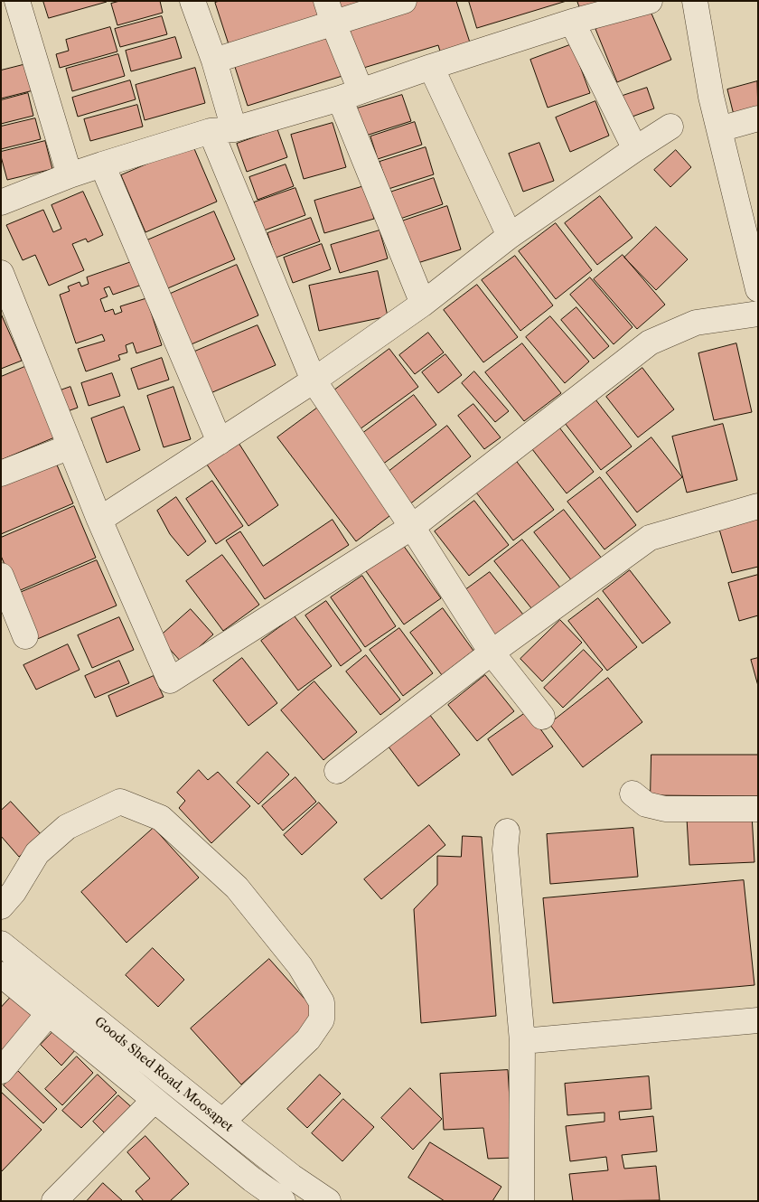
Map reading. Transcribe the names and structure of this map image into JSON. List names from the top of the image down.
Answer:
{
  "streets": {
    "street": ["Goods Shed Road, Moosapet"]
  }
}
